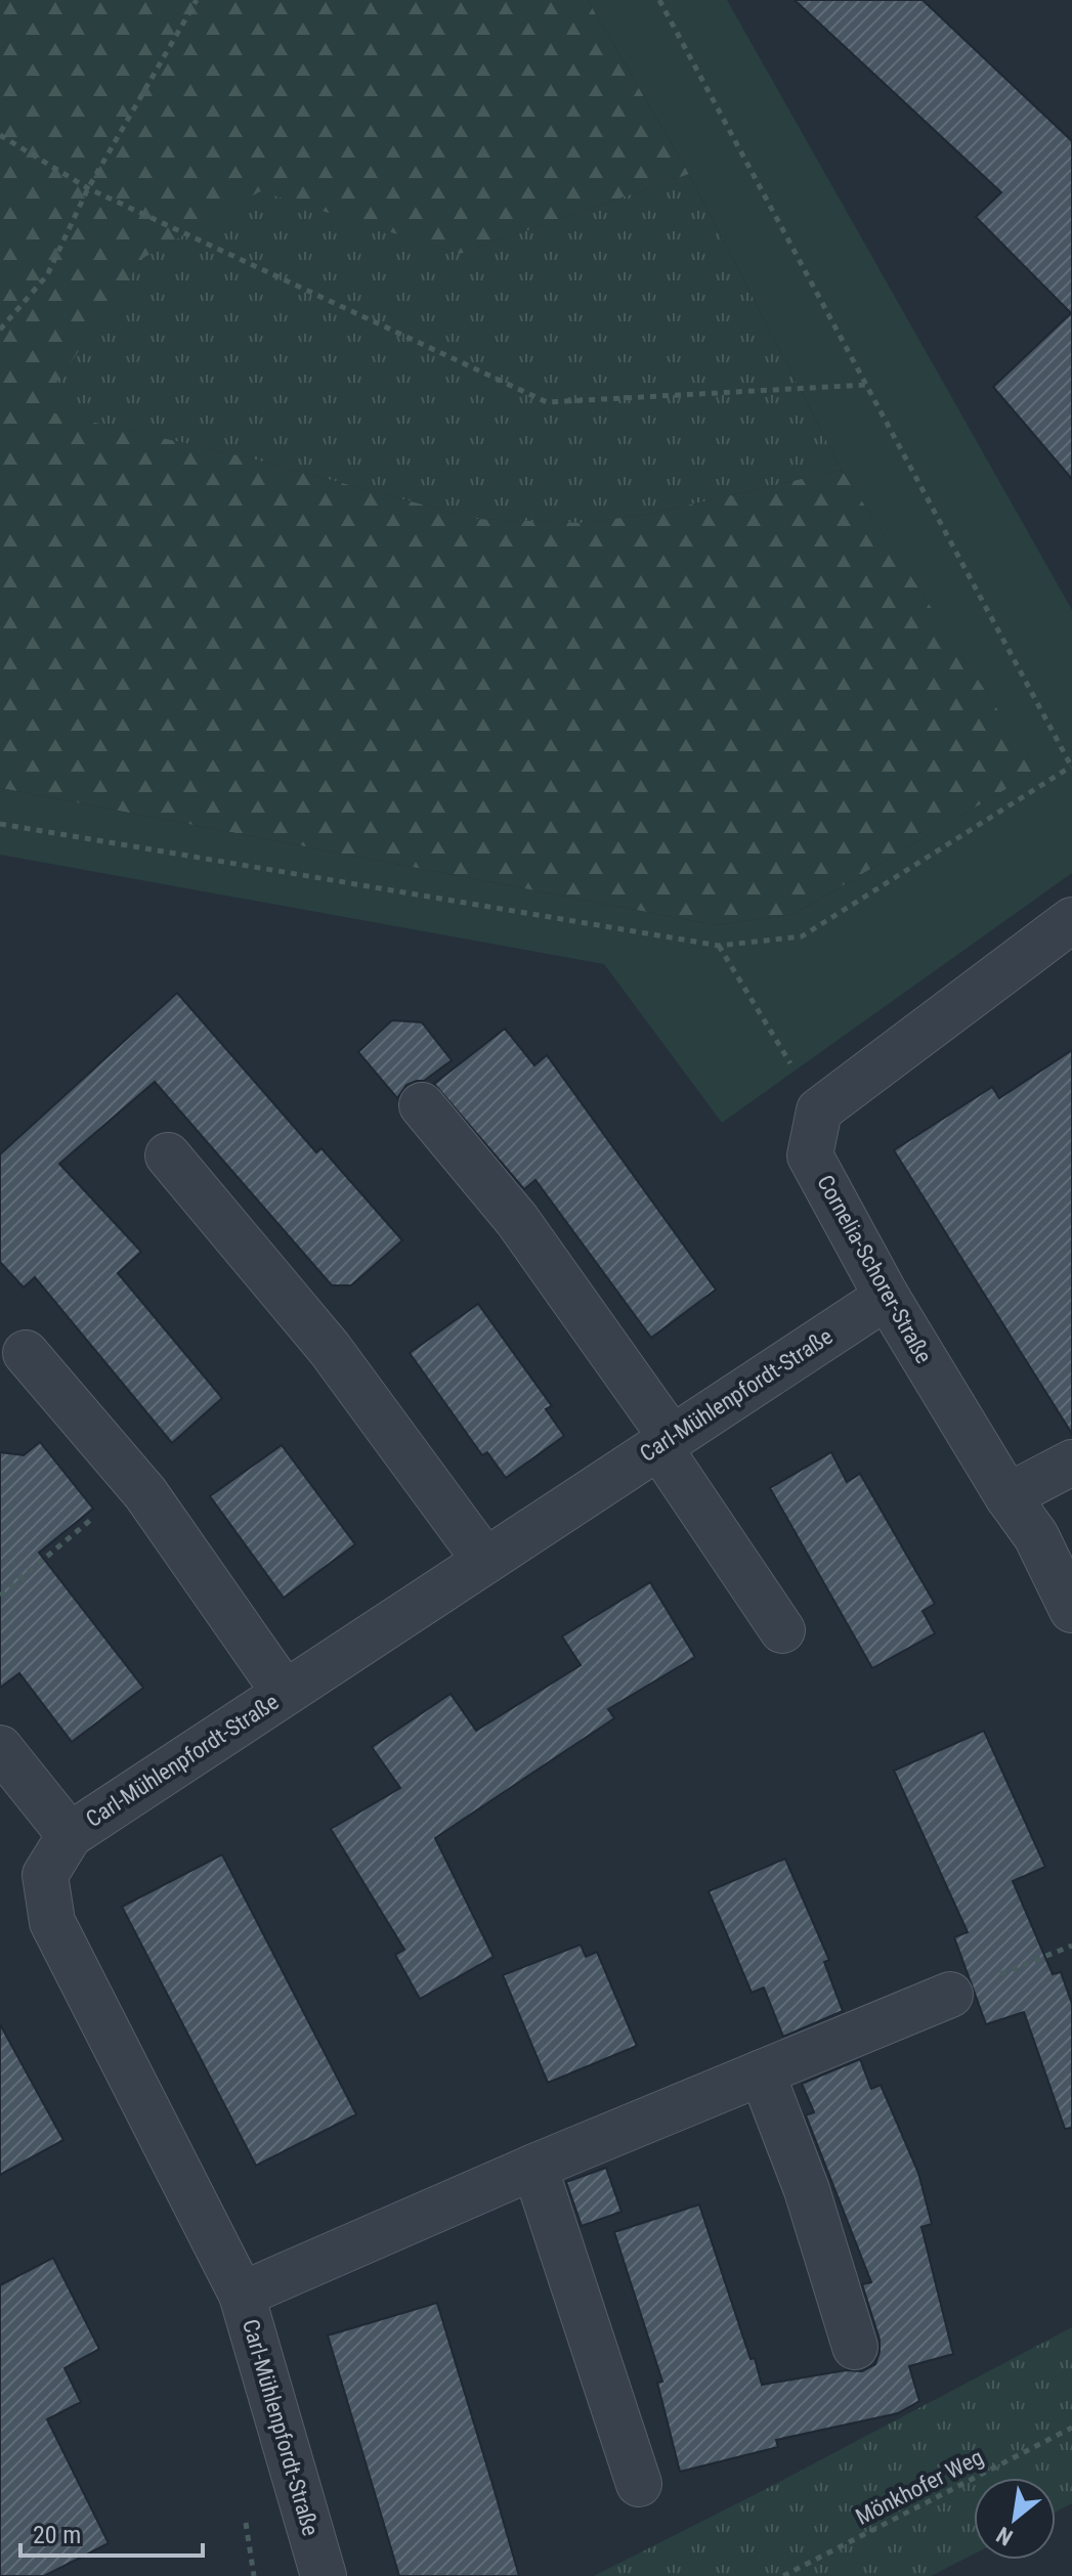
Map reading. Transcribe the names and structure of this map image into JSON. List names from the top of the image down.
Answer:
{
  "streets": {
    "street": ["Cornelia-Schorer-Straße", "Carl-Mühlenpfordt-Straße"],
    "path": ["Mönkhofer Weg"]
  },
  "crossings": [
    ["Cornelia-Schorer-Straße", "Carl-Mühlenpfordt-Straße"]
  ],
  "scale_bar": "20 m",
  "north": "bottom left"
}
